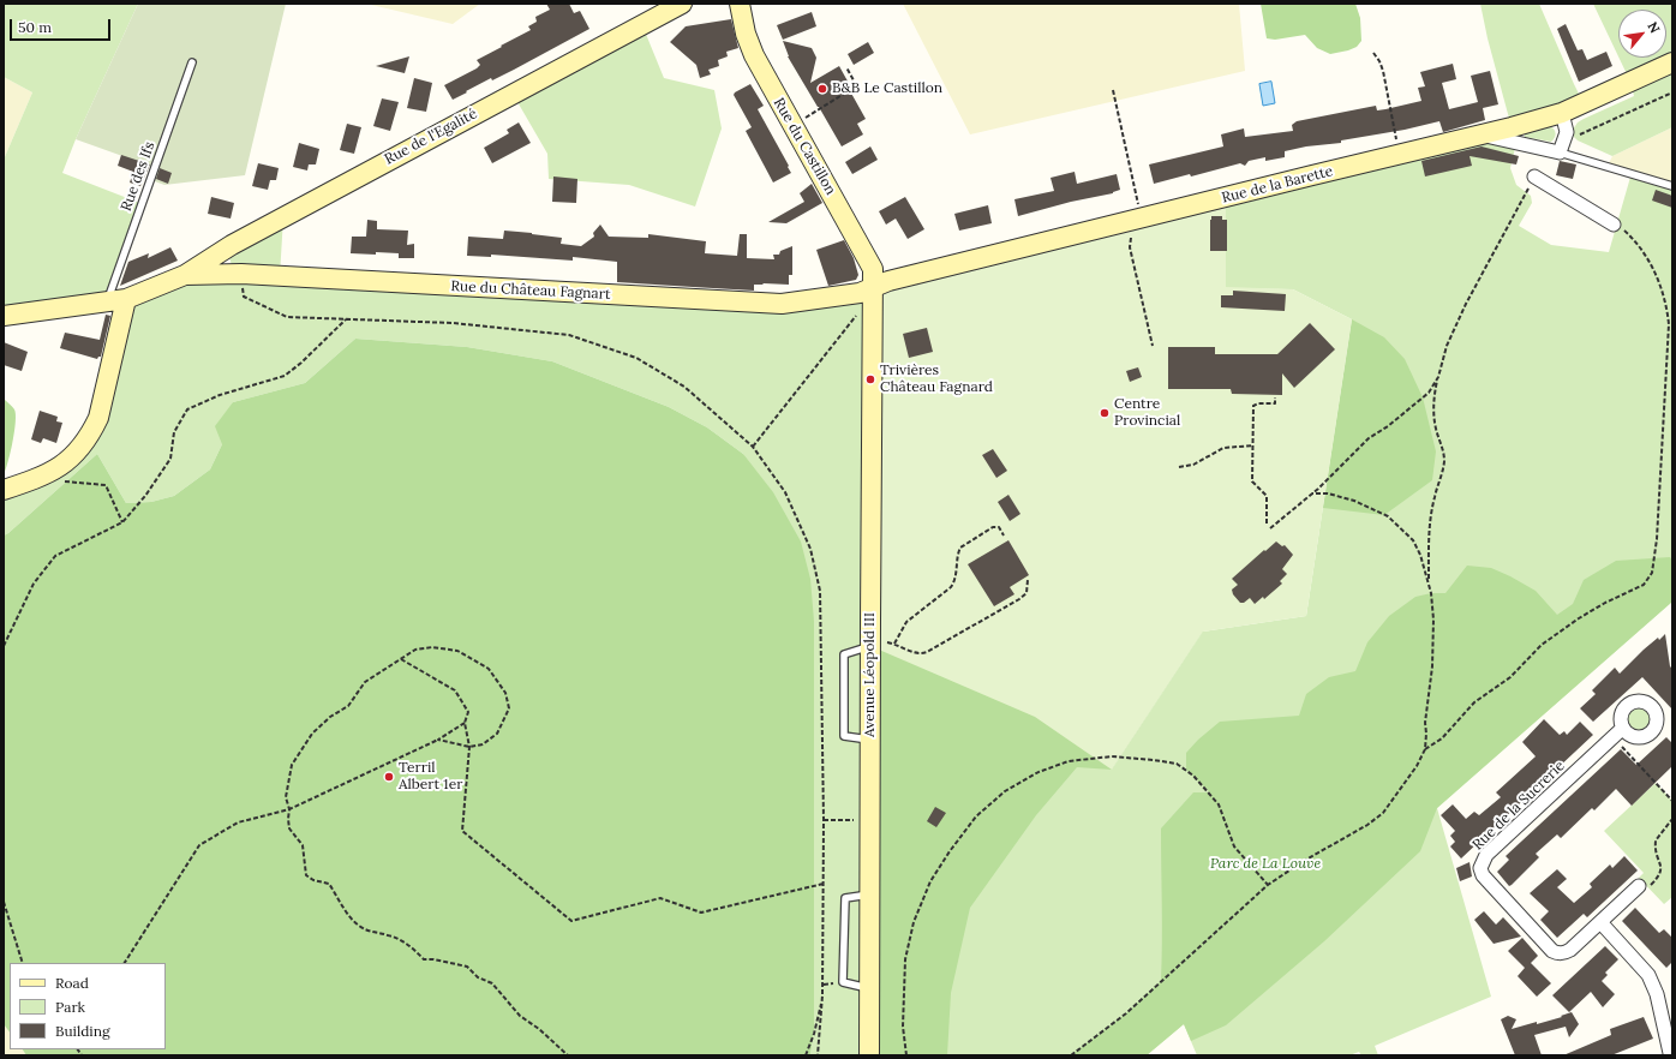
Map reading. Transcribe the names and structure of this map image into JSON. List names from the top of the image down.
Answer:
{
  "streets": {
    "street": [
      "Rue de l'Egalité",
      "Rue du Castillon",
      "Rue de la Barette",
      "Rue du Château Fagnart",
      "Avenue Léopold III",
      "Rue de la Sucrerie"
    ],
    "lane": ["Rue des Ifs"]
  },
  "crossings": [
    ["Rue de l'Egalité", "Rue du Château Fagnart"],
    ["Rue du Castillon", "Rue de la Barette"],
    ["Rue du Castillon", "Rue du Château Fagnart"],
    ["Rue du Castillon", "Avenue Léopold III"],
    ["Rue de la Barette", "Rue du Château Fagnart"],
    ["Rue de la Barette", "Avenue Léopold III"],
    ["Rue du Château Fagnart", "Avenue Léopold III"]
  ],
  "parks": ["Parc de La Louve"],
  "places": [
    "B&B Le Castillon",
    "Trivières Château Fagnard",
    "Centre Provincial",
    "Terril Albert 1er"
  ],
  "legend": ["Road", "Park", "Building"],
  "scale_bar": "50 m",
  "north": "top right"
}
